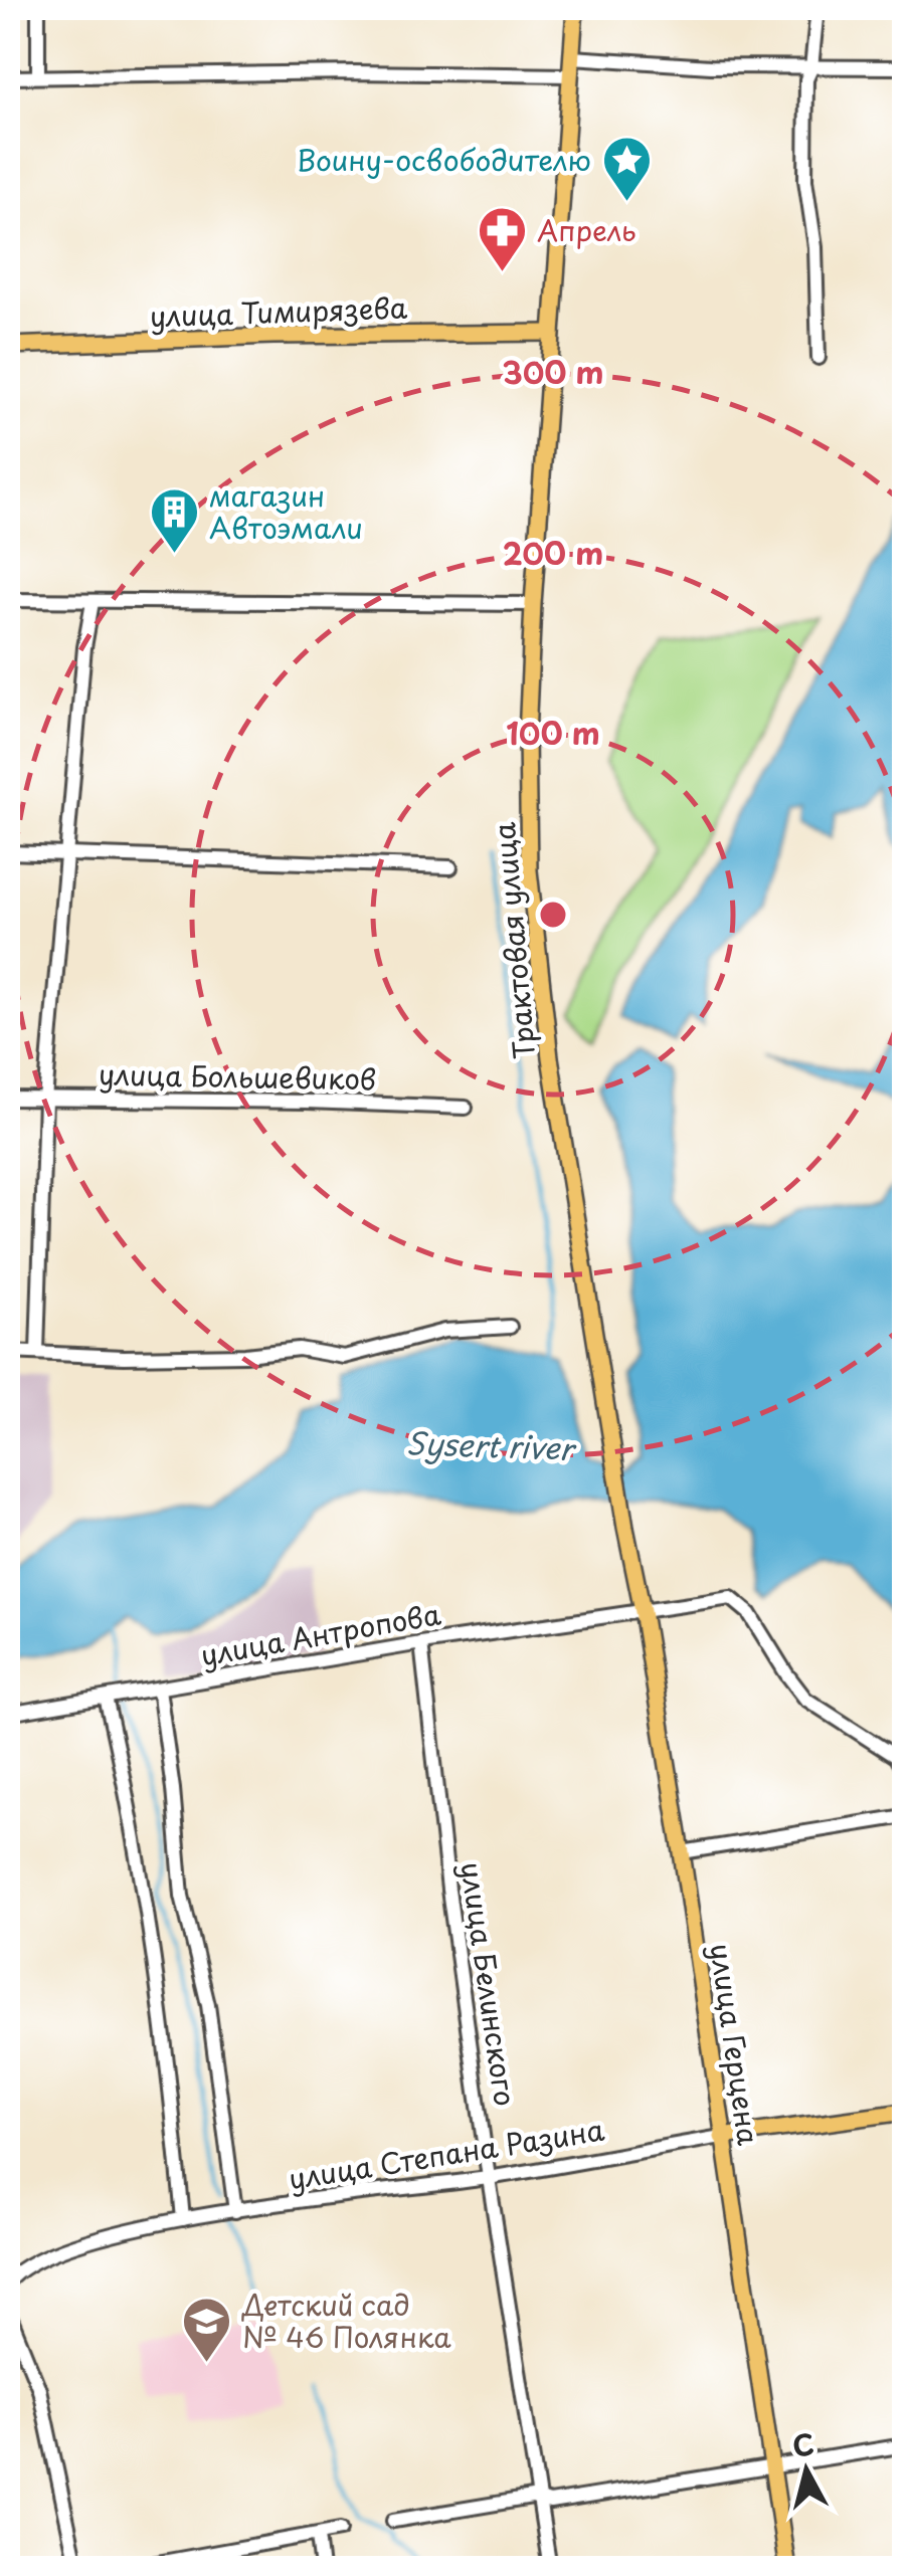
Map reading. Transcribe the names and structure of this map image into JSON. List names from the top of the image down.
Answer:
{
  "streets": {
    "main road": [
      "улица Тимирязева",
      "Трактовая улица",
      "улица Герцена",
      "улица Степана Разина"
    ],
    "street": ["улица Большевиков", "улица Антропова", "улица Белинского"]
  },
  "crossings": [
    ["улица Тимирязева", "Трактовая улица"],
    ["Трактовая улица", "улица Герцена"],
    ["улица Антропова", "улица Белинского"],
    ["улица Антропова", "улица Герцена"],
    ["улица Белинского", "улица Степана Разина"],
    ["улица Герцена", "улица Степана Разина"]
  ],
  "water": ["Sysert river"],
  "places": {
    "place": ["Воину-освободителю"],
    "pharmacy": ["Апрель"],
    "building": ["магазин Автоэмали"],
    "school or university": ["Детский сад № 46 Полянка"]
  },
  "north": "top",
  "rings": ["300 m", "200 m", "100 m"]
}
